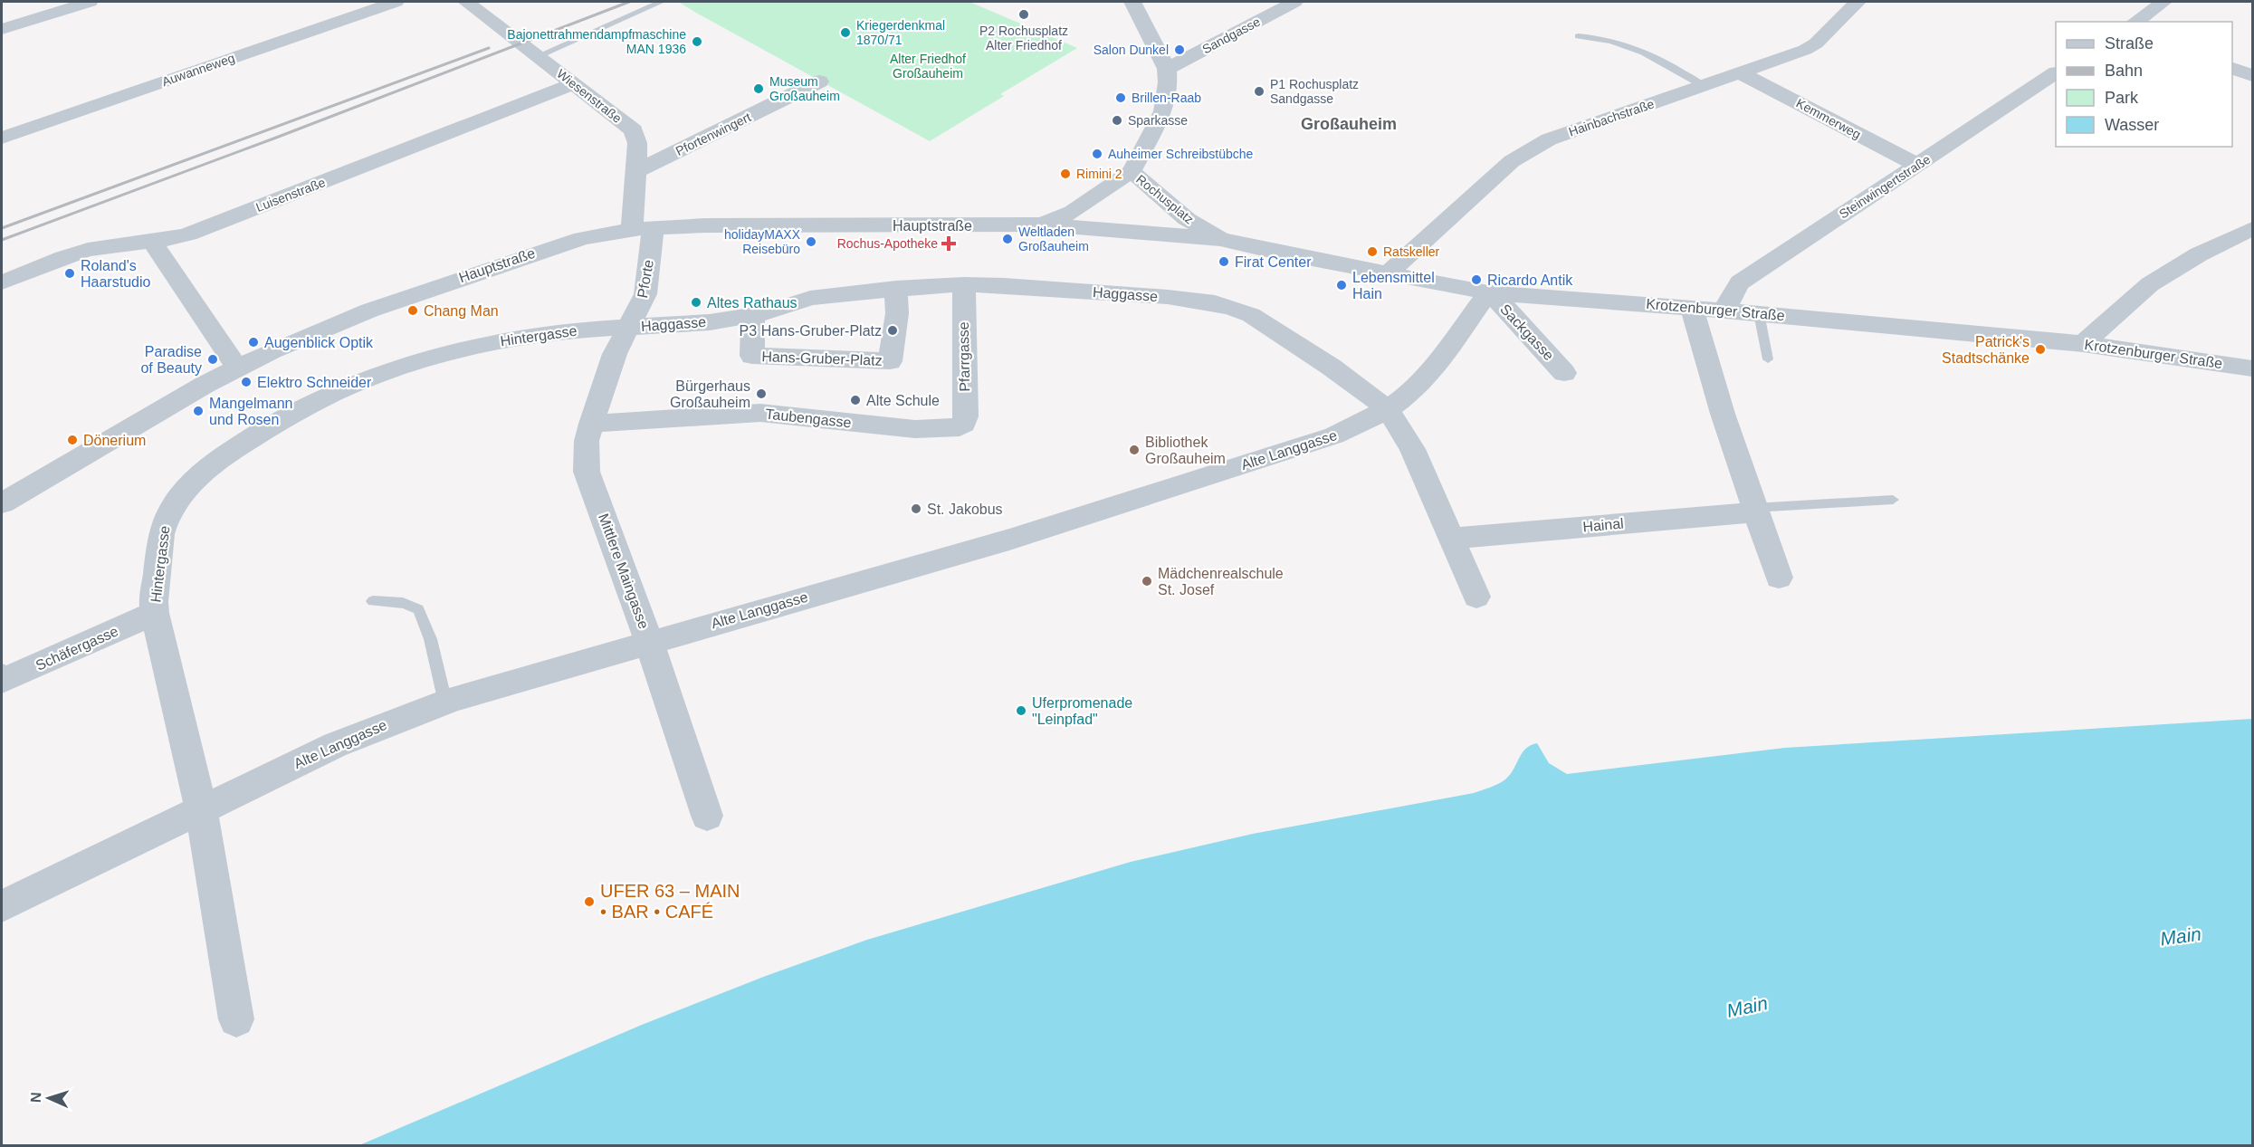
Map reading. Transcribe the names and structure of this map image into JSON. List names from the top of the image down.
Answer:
{
  "streets": {
    "street": [
      "Sandgasse",
      "Auwanneweg",
      "Wiesenstraße",
      "Hainbachstraße",
      "Kemmerweg",
      "Pfortenwingert",
      "Steinwingertstraße",
      "Luisenstraße",
      "Rochusplatz",
      "Hauptstraße",
      "Pforte",
      "Haggasse",
      "Krotzenburger Straße",
      "Sackgasse",
      "Hintergasse",
      "Pfarrgasse",
      "Hans-Gruber-Platz",
      "Taubengasse",
      "Alte Langgasse",
      "Hainal",
      "Mittlere Maingasse",
      "Schäfergasse"
    ]
  },
  "crossings": [
    ["Wiesenstraße", "Pfortenwingert"],
    ["Wiesenstraße", "Luisenstraße"],
    ["Wiesenstraße", "Hauptstraße"],
    ["Wiesenstraße", "Pforte"],
    ["Hainbachstraße", "Kemmerweg"],
    ["Hainbachstraße", "Krotzenburger Straße"],
    ["Kemmerweg", "Steinwingertstraße"],
    ["Steinwingertstraße", "Krotzenburger Straße"],
    ["Rochusplatz", "Hauptstraße"],
    ["Rochusplatz", "Krotzenburger Straße"],
    ["Hauptstraße", "Pforte"],
    ["Pforte", "Haggasse"],
    ["Pforte", "Hintergasse"],
    ["Pforte", "Mittlere Maingasse"],
    ["Haggasse", "Hintergasse"],
    ["Haggasse", "Pfarrgasse"],
    ["Haggasse", "Hans-Gruber-Platz"],
    ["Haggasse", "Alte Langgasse"],
    ["Haggasse", "Hainal"],
    ["Haggasse", "Mittlere Maingasse"],
    ["Krotzenburger Straße", "Sackgasse"],
    ["Krotzenburger Straße", "Alte Langgasse"],
    ["Sackgasse", "Alte Langgasse"],
    ["Hintergasse", "Alte Langgasse"],
    ["Hintergasse", "Mittlere Maingasse"],
    ["Hintergasse", "Schäfergasse"],
    ["Pfarrgasse", "Taubengasse"],
    ["Taubengasse", "Mittlere Maingasse"],
    ["Alte Langgasse", "Mittlere Maingasse"]
  ],
  "districts": ["Großauheim"],
  "water": ["Main"],
  "parks": ["Alter Friedhof Großauheim"],
  "places": {
    "other": [
      "P2 Rochusplatz Alter Friedhof",
      "Kriegerdenkmal 1870/71",
      "Bajonettrahmendampfmaschine MAN 1936",
      "Salon Dunkel",
      "Museum Großauheim",
      "P1 Rochusplatz Sandgasse",
      "Brillen-Raab",
      "Sparkasse",
      "Auheimer Schreibstübche",
      "Rimini 2",
      "Weltladen Großauheim",
      "holidayMAXX Reisebüro",
      "Ratskeller",
      "Firat Center",
      "Roland's Haarstudio",
      "Ricardo Antik",
      "Lebensmittel Hain",
      "Altes Rathaus",
      "Chang Man",
      "P3 Hans-Gruber-Platz",
      "Augenblick Optik",
      "Patrick's Stadtschänke",
      "Paradise of Beauty",
      "Elektro Schneider",
      "Bürgerhaus Großauheim",
      "Alte Schule",
      "Mangelmann und Rosen",
      "Dönerium",
      "Bibliothek Großauheim",
      "St. Jakobus",
      "Mädchenrealschule St. Josef",
      "Uferpromenade \"Leinpfad\"",
      "UFER 63 – MAIN • BAR • CAFÉ"
    ],
    "health": ["Rochus-Apotheke"]
  },
  "legend": [
    "Straße",
    "Bahn",
    "Park",
    "Wasser"
  ],
  "north": "left"
}
